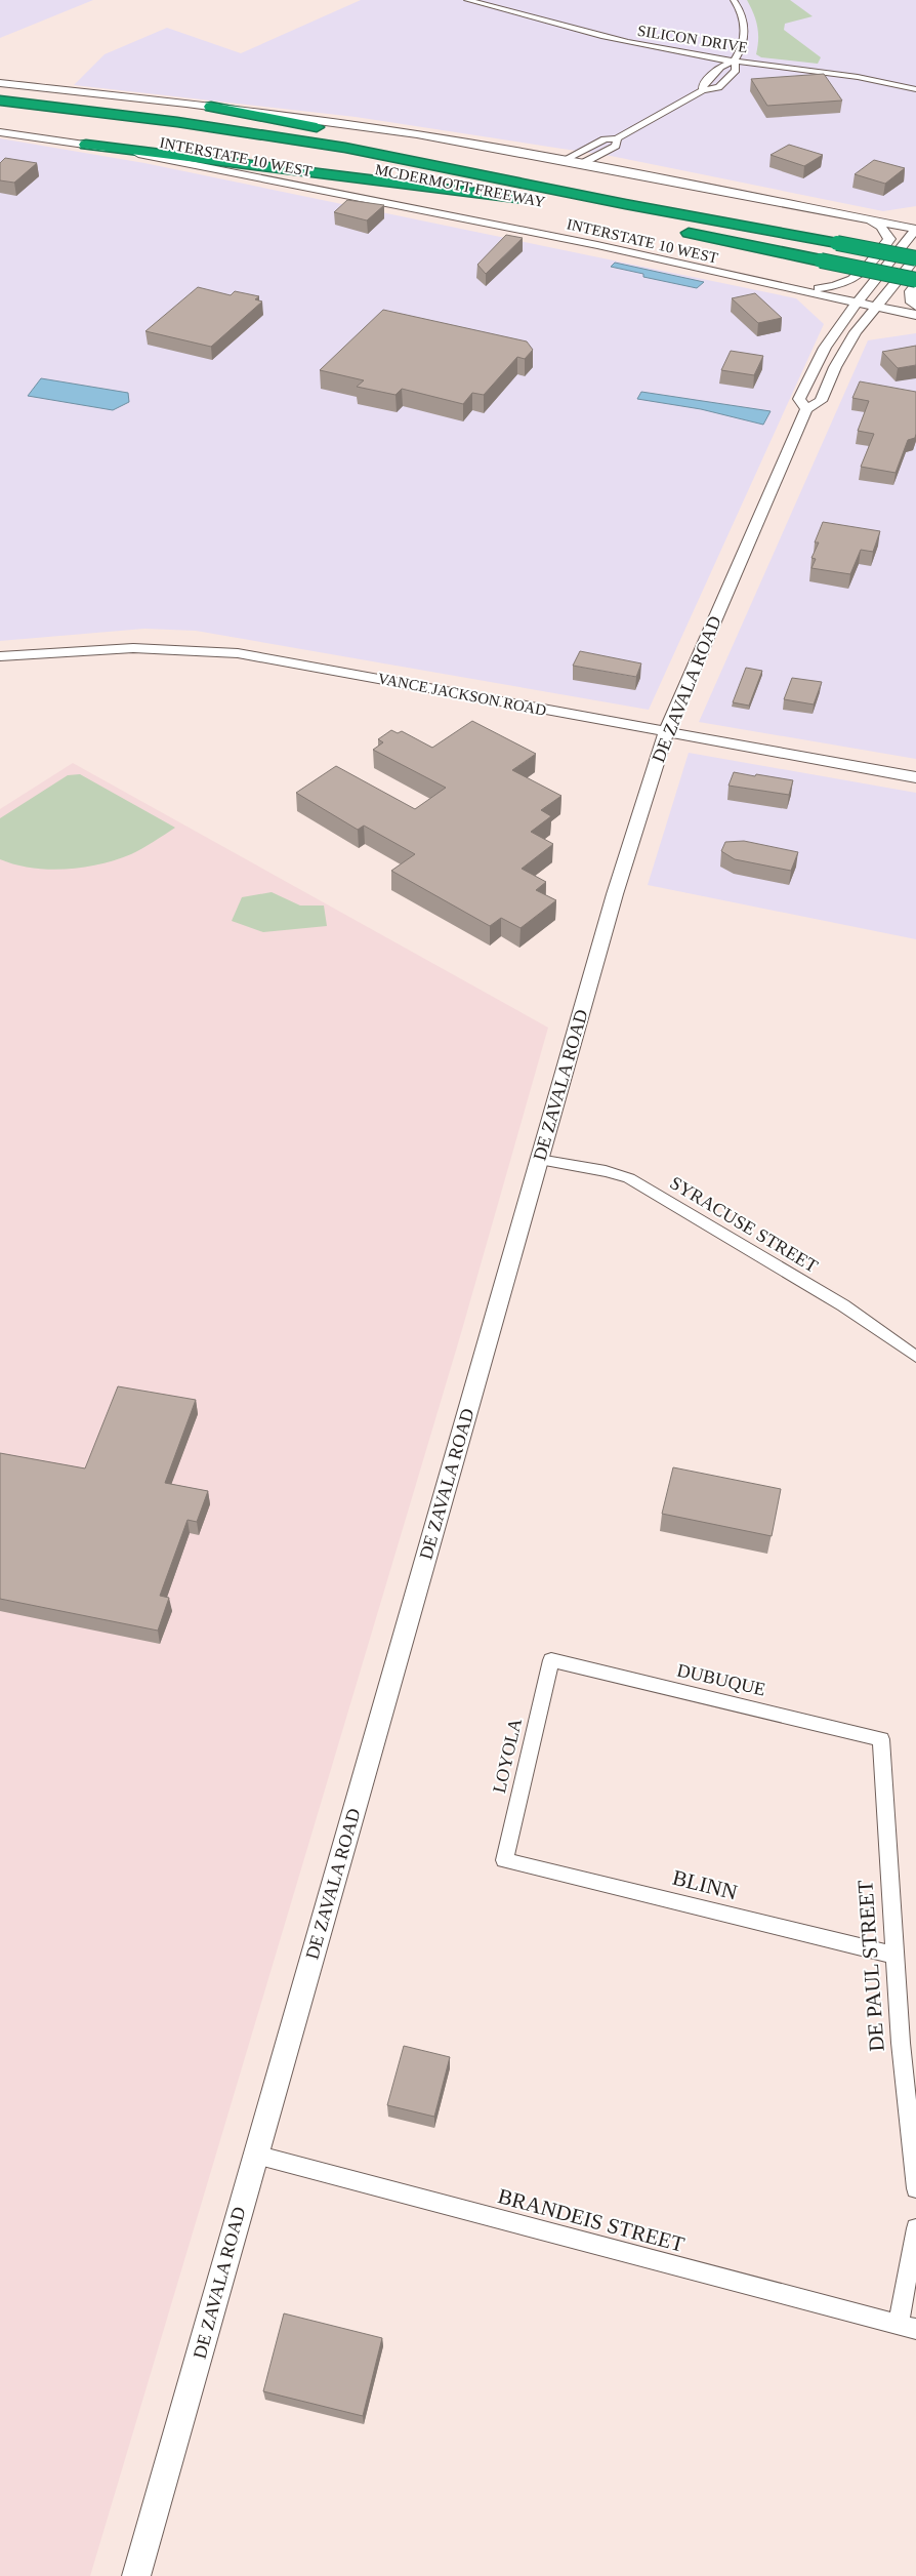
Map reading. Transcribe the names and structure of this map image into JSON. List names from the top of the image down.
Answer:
{
  "streets": {
    "highway": ["MCDERMOTT FREEWAY"],
    "main road": ["INTERSTATE 10 WEST", "DE ZAVALA ROAD", "VANCE JACKSON ROAD"],
    "street": [
      "SILICON DRIVE",
      "SYRACUSE STREET",
      "DUBUQUE",
      "LOYOLA",
      "BLINN",
      "DE PAUL STREET",
      "BRANDEIS STREET"
    ]
  },
  "crossings": [
    ["INTERSTATE 10 WEST", "DE ZAVALA ROAD"],
    ["MCDERMOTT FREEWAY", "DE ZAVALA ROAD"],
    ["DE ZAVALA ROAD", "VANCE JACKSON ROAD"],
    ["DE ZAVALA ROAD", "SYRACUSE STREET"],
    ["DE ZAVALA ROAD", "BRANDEIS STREET"],
    ["DUBUQUE", "LOYOLA"],
    ["DUBUQUE", "DE PAUL STREET"],
    ["LOYOLA", "BLINN"],
    ["BLINN", "DE PAUL STREET"]
  ]
}
